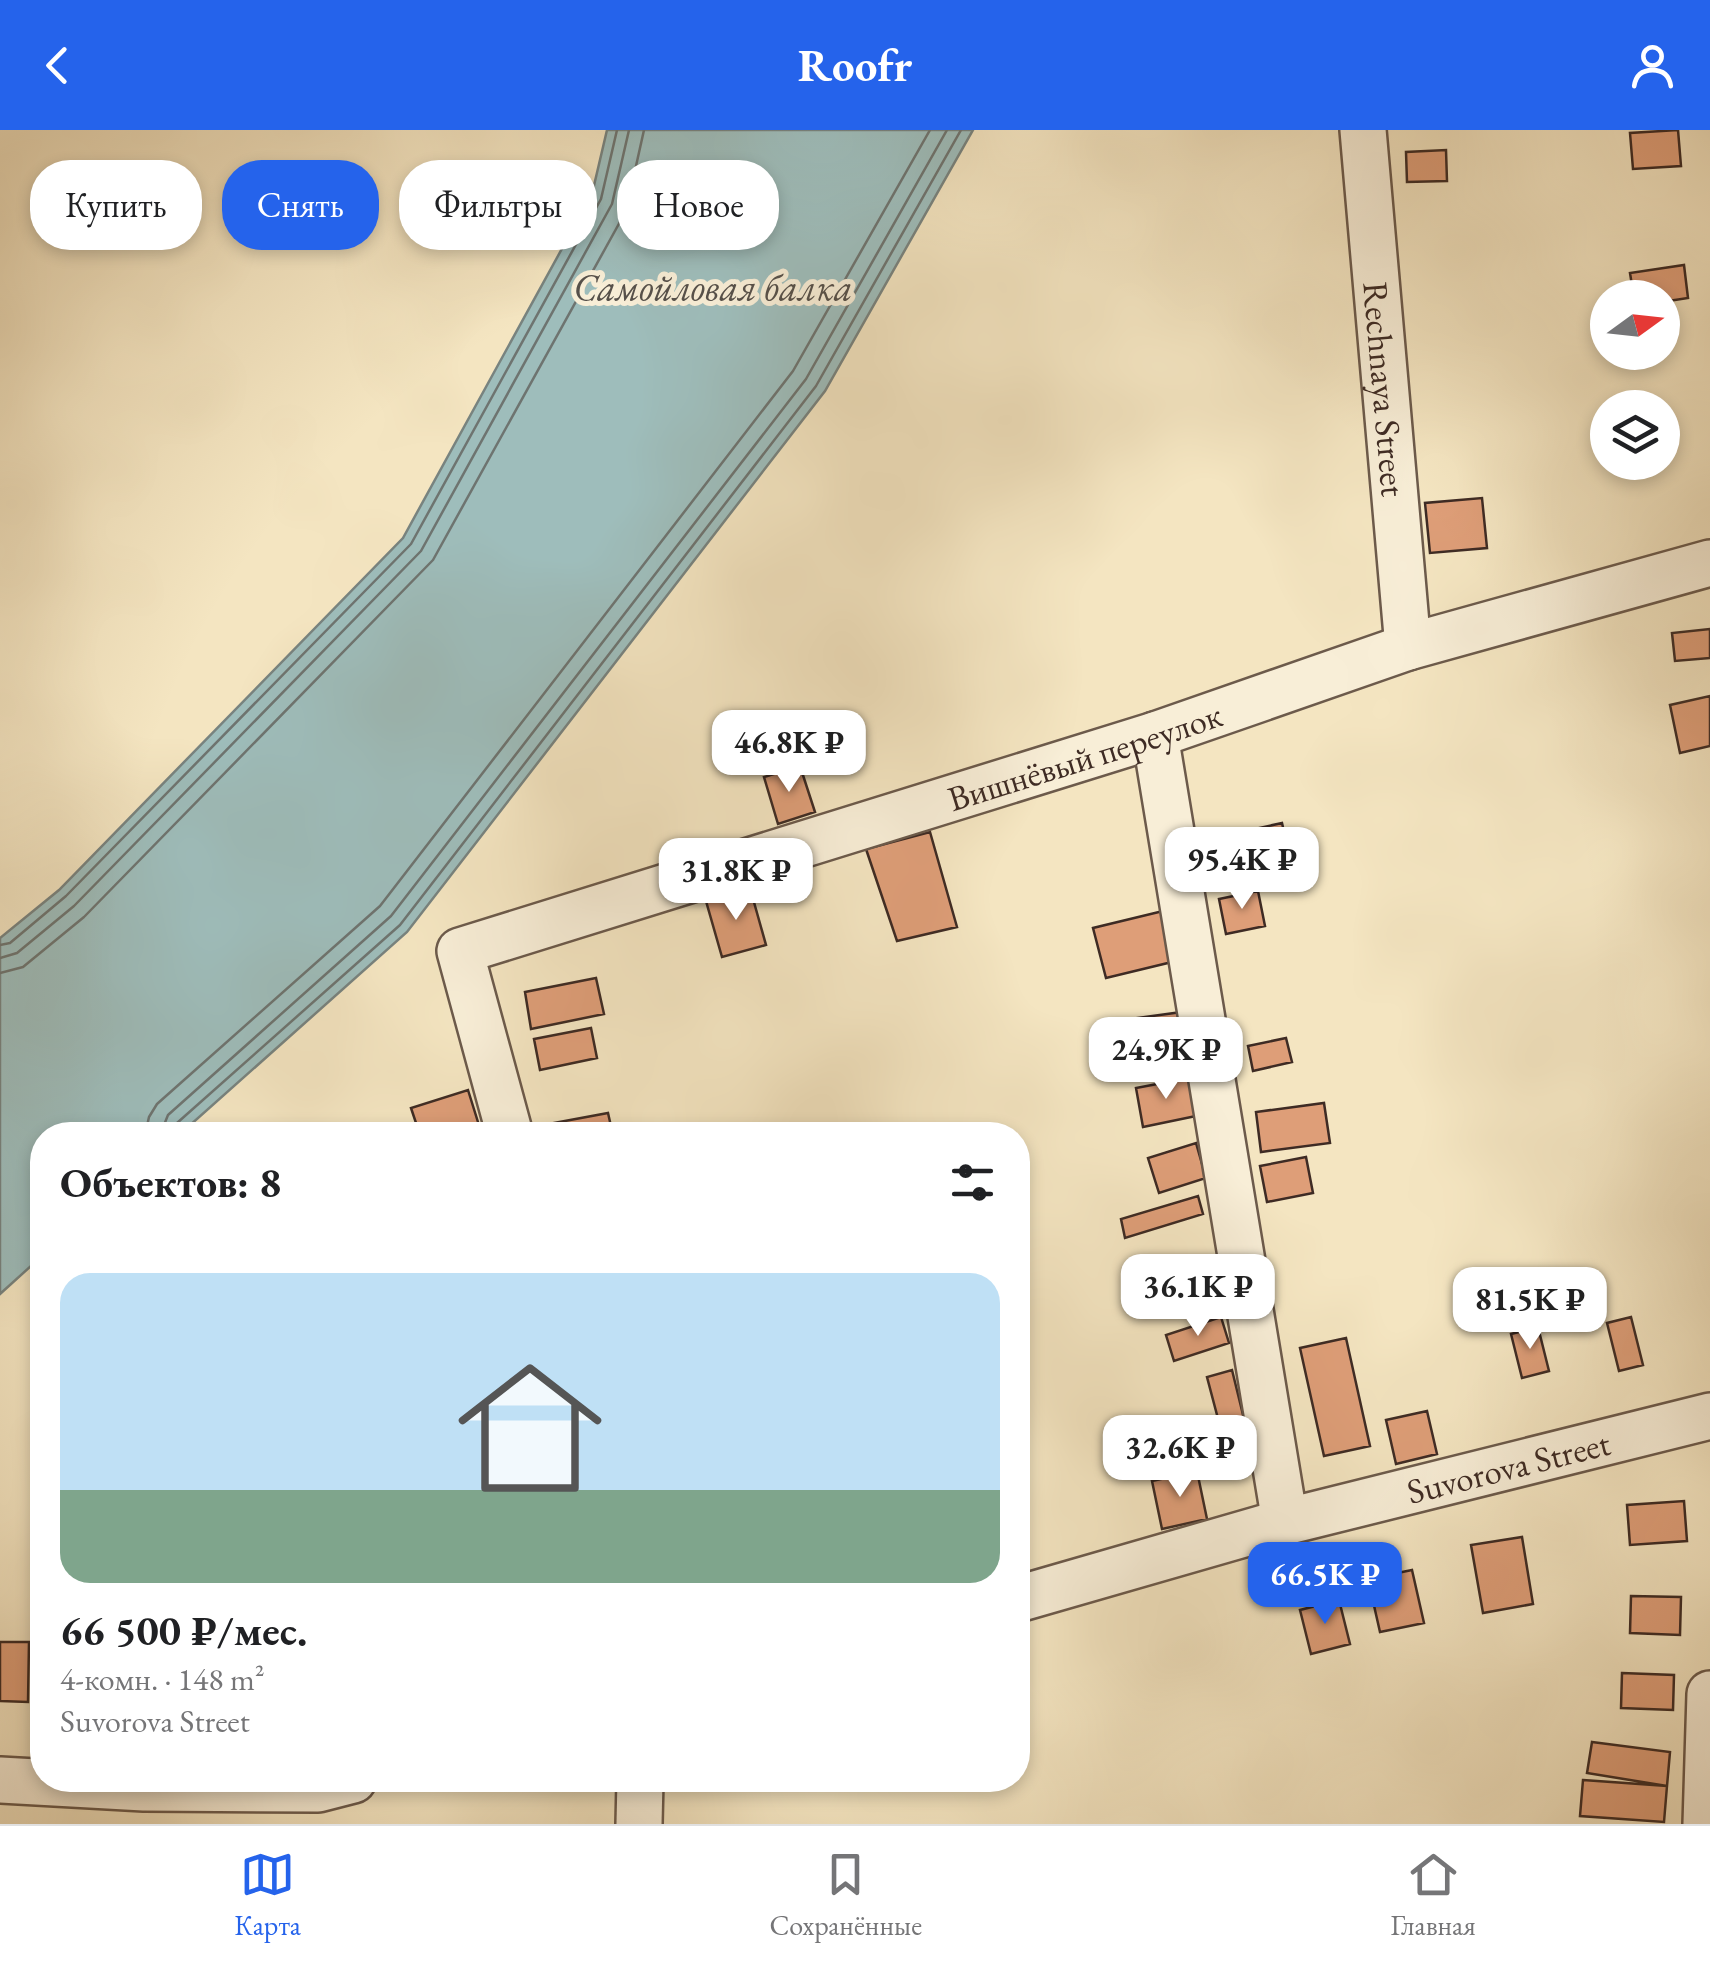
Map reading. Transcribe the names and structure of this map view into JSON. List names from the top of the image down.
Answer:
{
  "streets": {
    "street": ["Rechnaya Street", "Вишнёвый переулок", "Suvorova Street"]
  },
  "crossings": [
    ["Rechnaya Street", "Вишнёвый переулок"]
  ],
  "water": ["Самойловая балка"],
  "north": "right",
  "page": {
    "header": "Roofr",
    "chip": [
      "Купить",
      "Снять",
      "Фильтры",
      "Новое"
    ],
    "price": [
      "46.8K ₽",
      "95.4K ₽",
      "31.8K ₽",
      "24.9K ₽",
      "36.1K ₽",
      "81.5K ₽",
      "32.6K ₽",
      "66.5K ₽"
    ],
    "heading": "Объектов: 8",
    "list": [
      {
        "name": "66 500 ₽/мес.",
        "note": "4-комн. · 148 m² · Suvorova Street"
      }
    ],
    "tabs": ["Карта", "Сохранённые", "Главная"]
  }
}
